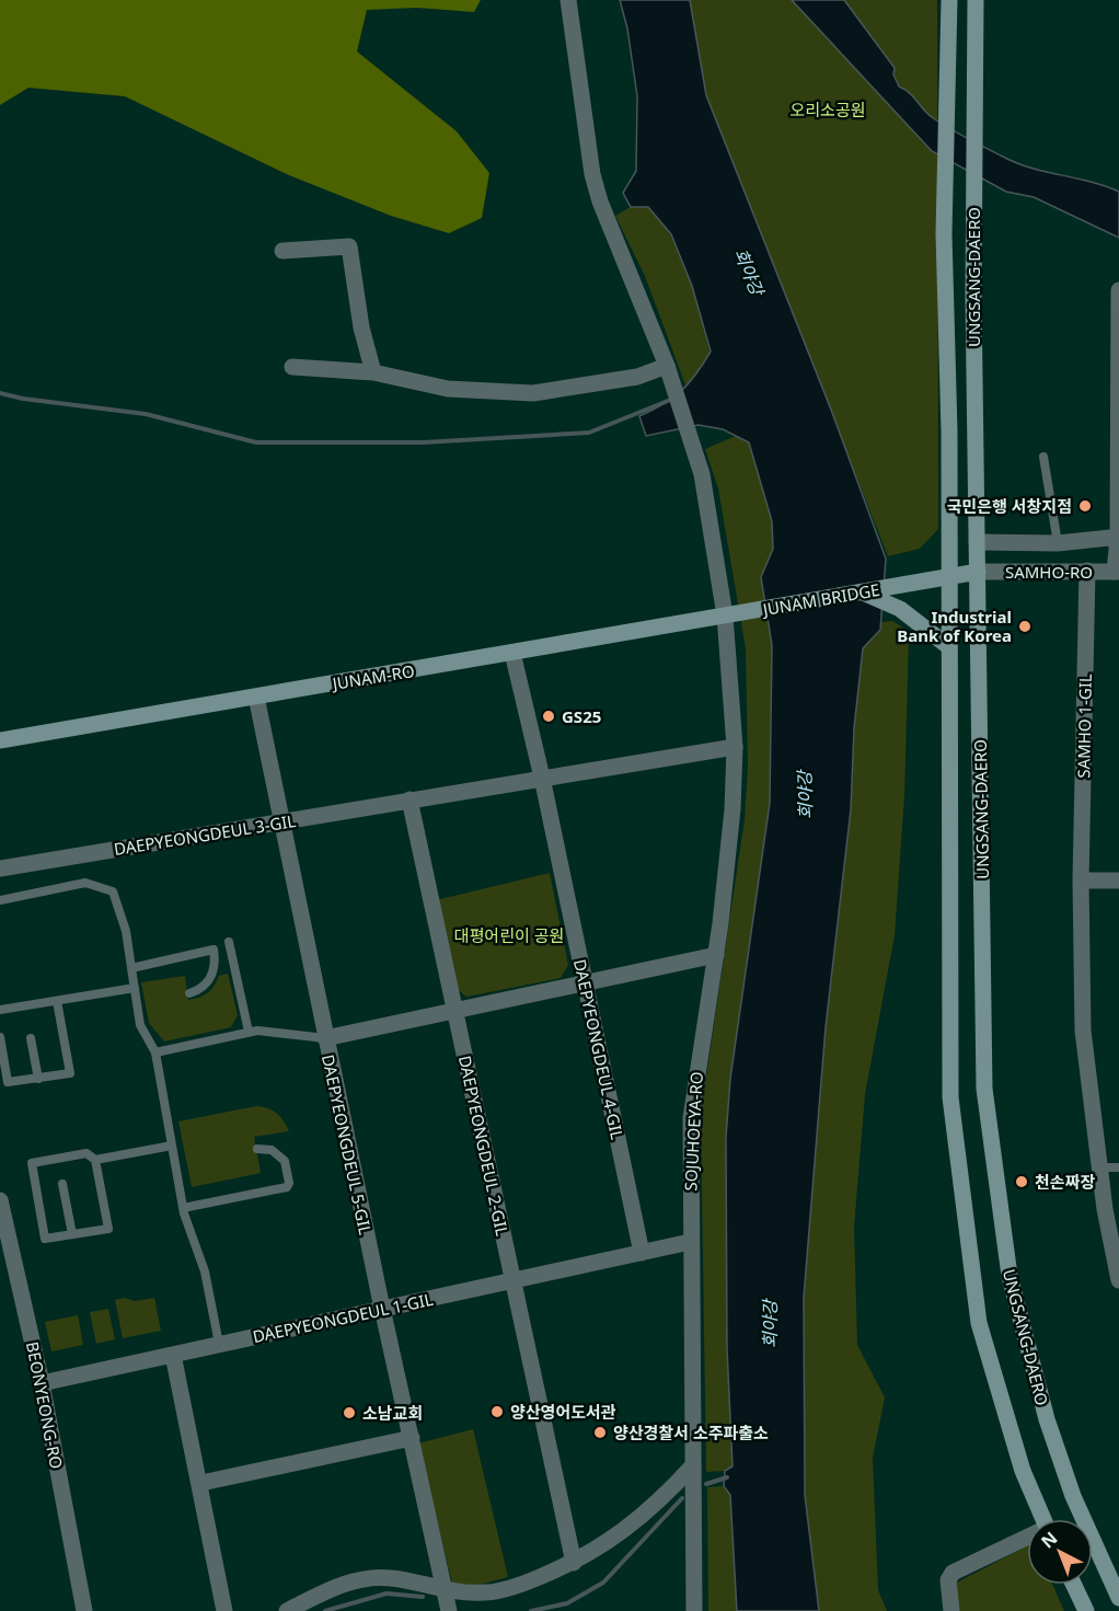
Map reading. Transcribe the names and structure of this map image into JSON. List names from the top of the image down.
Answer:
{
  "streets": {
    "main road": ["UNGSANG-DAERO", "JUNAM BRIDGE", "JUNAM-RO"],
    "street": [
      "SAMHO-RO",
      "SAMHO 1-GIL",
      "DAEPYEONGDEUL 3-GIL",
      "DAEPYEONGDEUL 4-GIL",
      "SOJUHOEYA-RO",
      "DAEPYEONGDEUL 5-GIL",
      "DAEPYEONGDEUL 2-GIL",
      "DAEPYEONGDEUL 1-GIL",
      "BEONYEONG-RO"
    ]
  },
  "crossings": [
    ["UNGSANG-DAERO", "SAMHO-RO"],
    ["UNGSANG-DAERO", "JUNAM BRIDGE"],
    ["SAMHO-RO", "JUNAM BRIDGE"],
    ["SAMHO-RO", "SAMHO 1-GIL"],
    ["JUNAM BRIDGE", "JUNAM-RO"],
    ["JUNAM-RO", "DAEPYEONGDEUL 4-GIL"],
    ["JUNAM-RO", "SOJUHOEYA-RO"],
    ["JUNAM-RO", "DAEPYEONGDEUL 5-GIL"],
    ["DAEPYEONGDEUL 3-GIL", "DAEPYEONGDEUL 4-GIL"],
    ["DAEPYEONGDEUL 3-GIL", "SOJUHOEYA-RO"],
    ["DAEPYEONGDEUL 3-GIL", "DAEPYEONGDEUL 5-GIL"],
    ["DAEPYEONGDEUL 4-GIL", "DAEPYEONGDEUL 1-GIL"],
    ["SOJUHOEYA-RO", "DAEPYEONGDEUL 1-GIL"],
    ["DAEPYEONGDEUL 5-GIL", "DAEPYEONGDEUL 1-GIL"],
    ["DAEPYEONGDEUL 2-GIL", "DAEPYEONGDEUL 1-GIL"],
    ["DAEPYEONGDEUL 1-GIL", "BEONYEONG-RO"]
  ],
  "water": ["회야강"],
  "parks": ["오리소공원", "대평어린이 공원"],
  "places": [
    "국민은행 서창지점",
    "Industrial Bank of Korea",
    "GS25",
    "천손짜장",
    "양산영어도서관",
    "소남교회",
    "양산경찰서 소주파출소"
  ],
  "north": "top left"
}
